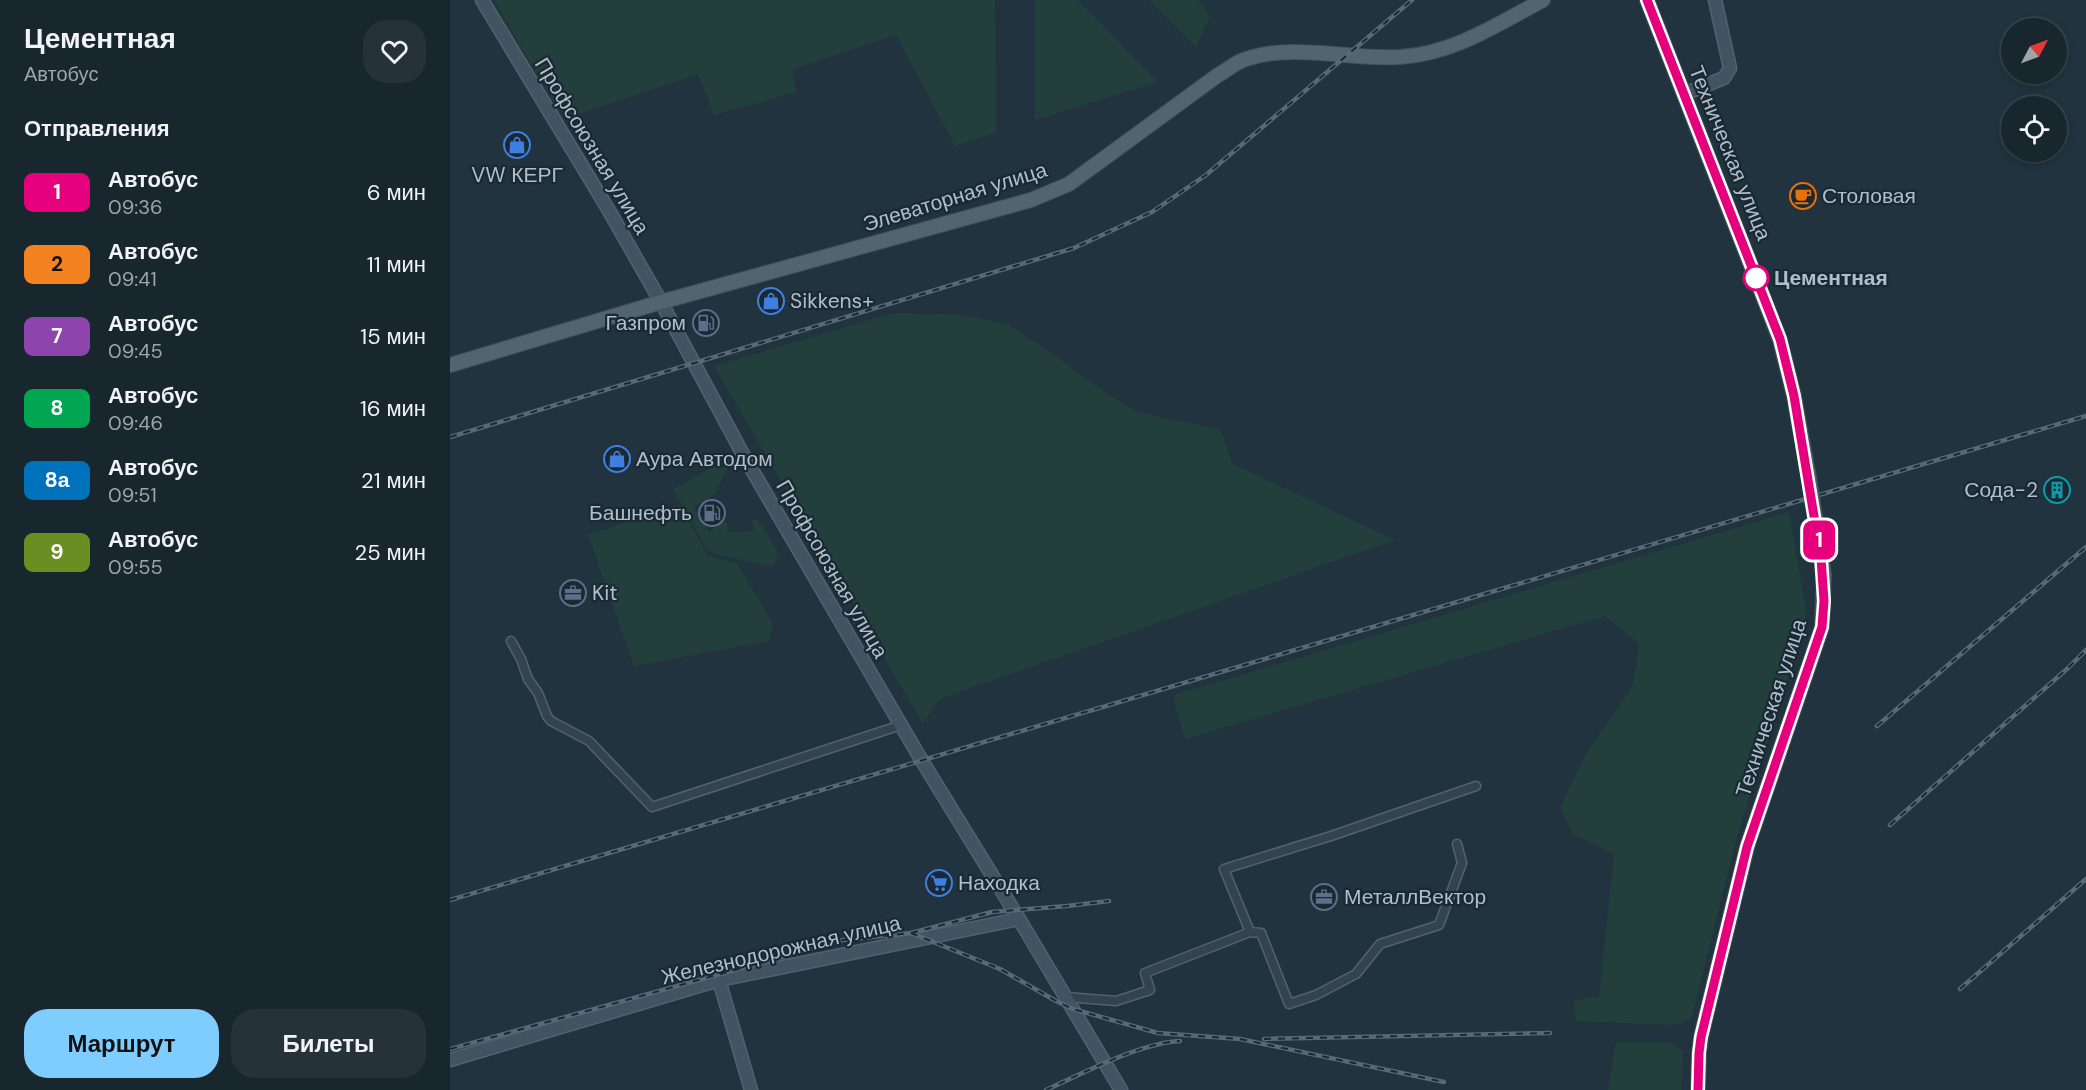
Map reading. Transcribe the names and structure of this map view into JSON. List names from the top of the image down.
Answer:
{
  "streets": {
    "main road": [
      "Профсоюзная улица",
      "Техническая улица",
      "Элеваторная улица",
      "Железнодорожная улица"
    ]
  },
  "crossings": [
    ["Профсоюзная улица", "Элеваторная улица"],
    ["Профсоюзная улица", "Железнодорожная улица"]
  ],
  "places": {
    "shop": ["VW КЕРГ", "Sikkens+", "Аура Автодом"],
    "cafe": ["Столовая"],
    "other": ["Цементная"],
    "fuel station": ["Газпром", "Башнефть"],
    "building": ["Сода-2"],
    "office": ["Kit", "МеталлВектор"],
    "supermarket": ["Находка"]
  },
  "lines": ["bus line 1"],
  "north": "top right",
  "page": {
    "heading": [
      ["Цементная", "Автобус"],
      "Отправления"
    ],
    "on_map": "1",
    "list": [
      {
        "mark": "1",
        "name": "Автобус",
        "note": "09:36",
        "value": "6 мин"
      },
      {
        "mark": "2",
        "name": "Автобус",
        "note": "09:41",
        "value": "11 мин"
      },
      {
        "mark": "7",
        "name": "Автобус",
        "note": "09:45",
        "value": "15 мин"
      },
      {
        "mark": "8",
        "name": "Автобус",
        "note": "09:46",
        "value": "16 мин"
      },
      {
        "mark": "8а",
        "name": "Автобус",
        "note": "09:51",
        "value": "21 мин"
      },
      {
        "mark": "9",
        "name": "Автобус",
        "note": "09:55",
        "value": "25 мин"
      }
    ],
    "buttons": ["Маршрут", "Билеты"]
  }
}
